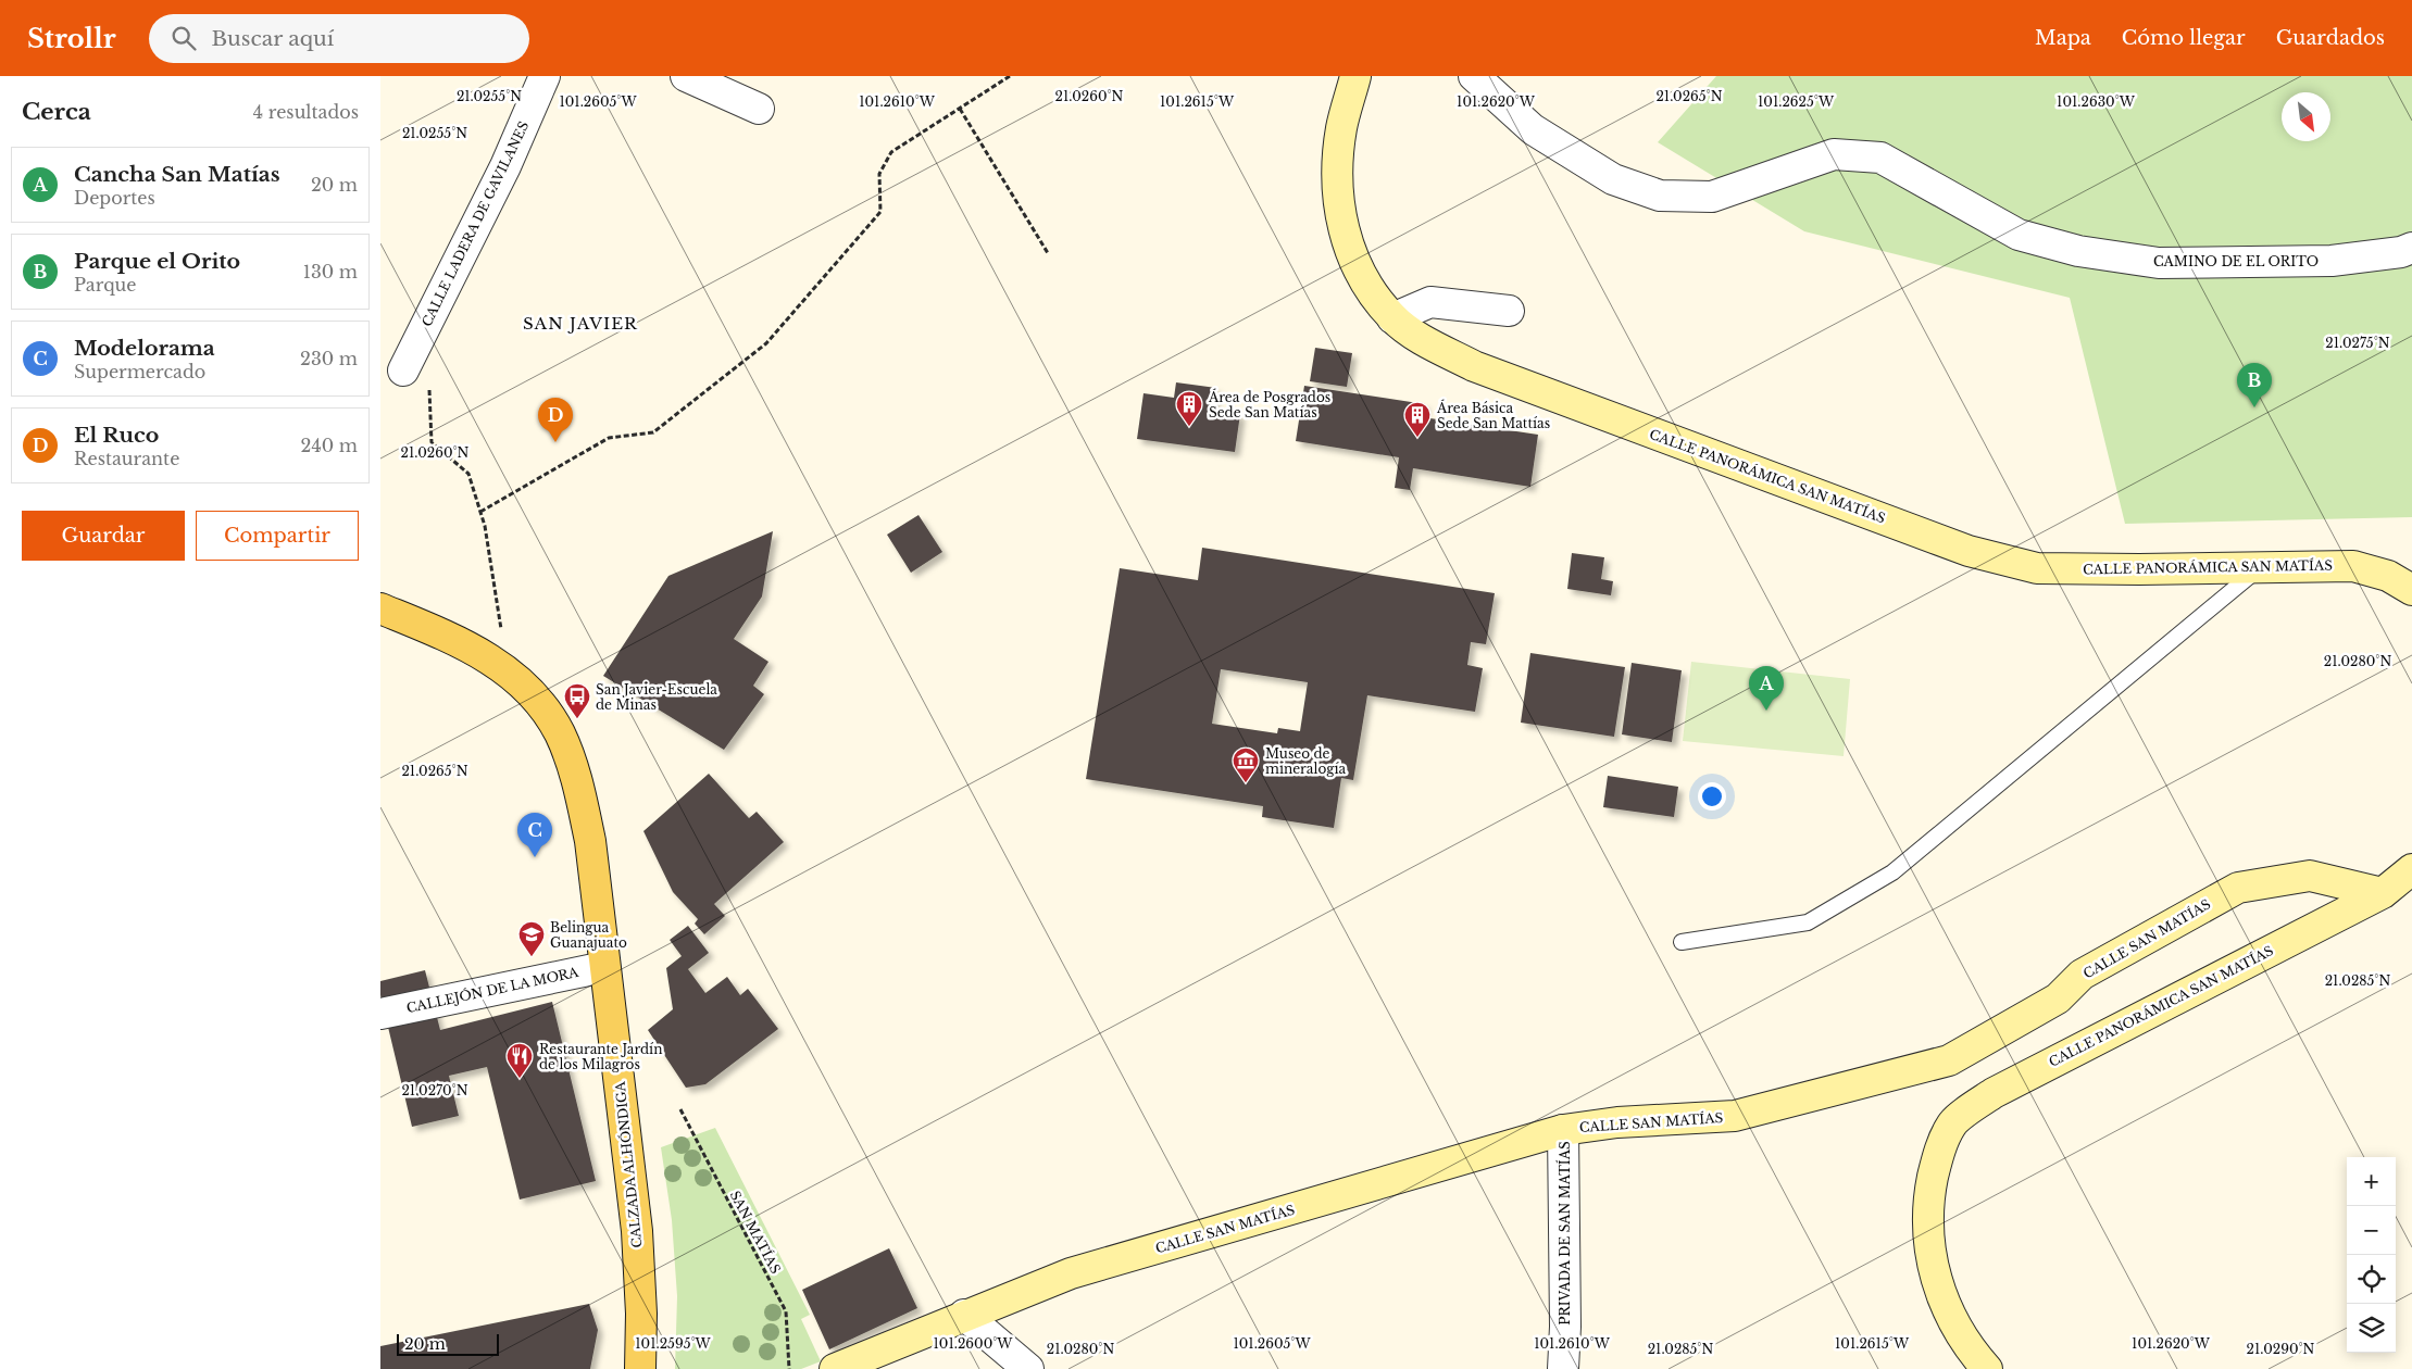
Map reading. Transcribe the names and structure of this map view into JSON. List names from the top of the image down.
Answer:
{
  "streets": {
    "main road": ["CALZADA ALHÓNDIGA"],
    "street": [
      "CALLE LADERA DE GAVILANES",
      "CAMINO DE EL ORITO",
      "CALLE PANORÁMICA SAN MATÍAS",
      "CALLE SAN MATÍAS",
      "CALLEJÓN DE LA MORA",
      "PRIVADA DE SAN MATÍAS"
    ],
    "path": ["SAN MATÍAS"]
  },
  "crossings": [
    ["CALLE PANORÁMICA SAN MATÍAS", "CALLE SAN MATÍAS"],
    ["CALLE SAN MATÍAS", "PRIVADA DE SAN MATÍAS"],
    ["CALLEJÓN DE LA MORA", "CALZADA ALHÓNDIGA"]
  ],
  "districts": ["SAN JAVIER"],
  "places": {
    "building": ["Área de Posgrados Sede San Matías", "Área Básica Sede San Mattías"],
    "bus stop": ["San Javier-Escuela de Minas"],
    "museum": ["Museo de mineralogía"],
    "school or university": ["Belingua Guanajuato"],
    "restaurant": ["Restaurante Jardín de los Milagros"]
  },
  "scale_bar": "20 m",
  "north": "bottom right",
  "page": {
    "header": "Strollr",
    "search": "Buscar aquí",
    "nav": ["Mapa", "Cómo llegar", "Guardados"],
    "heading": ["Cerca", "4 resultados"],
    "list": [
      {
        "mark": "A",
        "name": "Cancha San Matías",
        "note": "Deportes",
        "value": "20 m"
      },
      {
        "mark": "B",
        "name": "Parque el Orito",
        "note": "Parque",
        "value": "130 m"
      },
      {
        "mark": "C",
        "name": "Modelorama",
        "note": "Supermercado",
        "value": "230 m"
      },
      {
        "mark": "D",
        "name": "El Ruco",
        "note": "Restaurante",
        "value": "240 m"
      }
    ],
    "pins": [
      "B",
      "D",
      "A",
      "C"
    ],
    "buttons": ["Guardar", "Compartir"],
    "map_buttons": ["+", "−"],
    "scale": "20 m"
  },
  "coordinates": [
    "21.0255°N",
    "21.0260°N",
    "21.0265°N",
    "101.2605°W",
    "101.2610°W",
    "101.2615°W",
    "101.2620°W",
    "101.2625°W",
    "101.2630°W",
    "21.0275°N",
    "21.0280°N",
    "21.0285°N",
    "21.0270°N",
    "101.2595°W",
    "101.2600°W",
    "21.0290°N"
  ]
}
